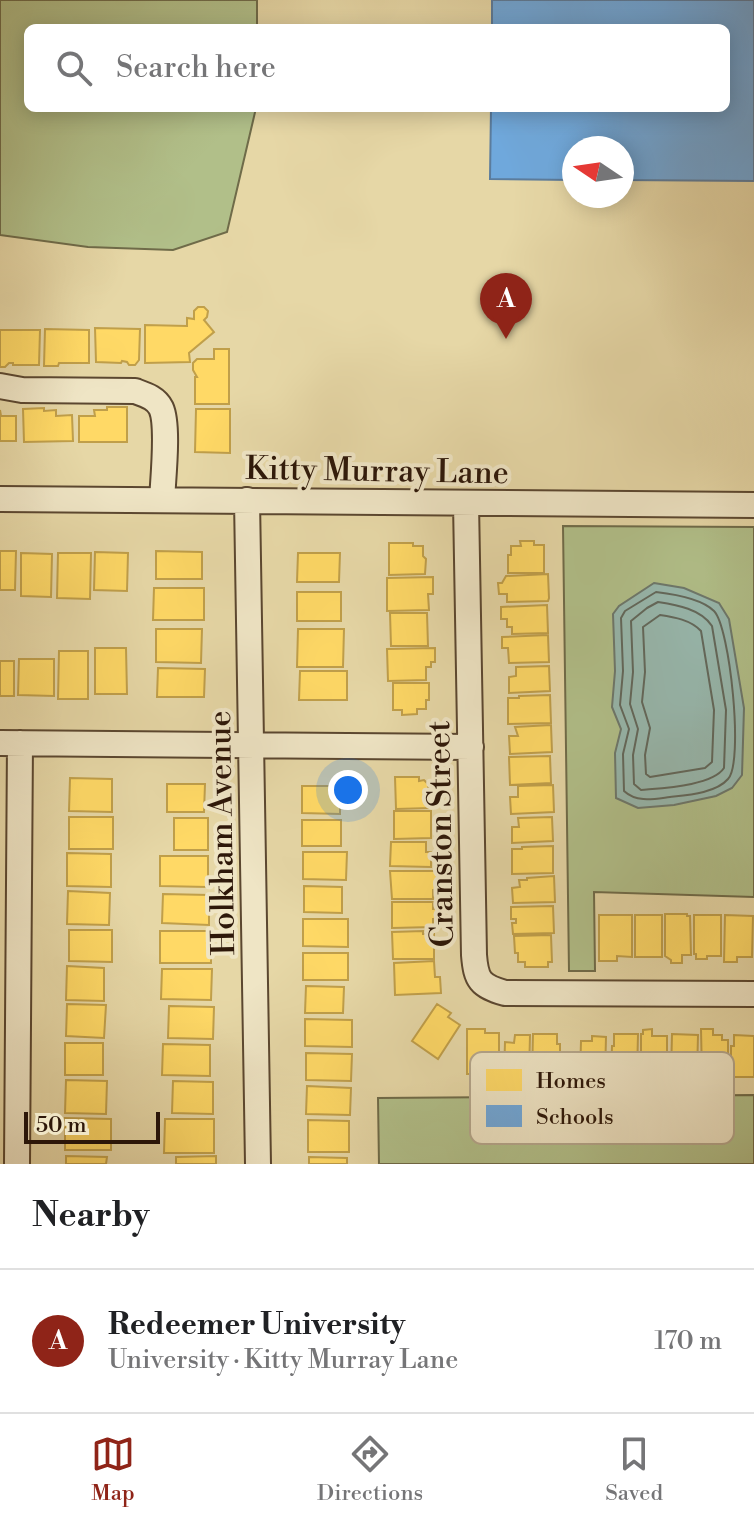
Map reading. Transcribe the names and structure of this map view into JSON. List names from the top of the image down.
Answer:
{
  "streets": {
    "street": ["Kitty Murray Lane", "Holkham Avenue", "Cranston Street"]
  },
  "crossings": [
    ["Kitty Murray Lane", "Holkham Avenue"],
    ["Kitty Murray Lane", "Cranston Street"]
  ],
  "legend": ["Homes", "Schools"],
  "scale_bar": "50 m",
  "north": "left",
  "page": {
    "search": "Search here",
    "pins": "A",
    "scale": "50 m",
    "heading": "Nearby",
    "list": [
      {
        "mark": "A",
        "name": "Redeemer University",
        "note": "University · Kitty Murray Lane",
        "value": "170 m"
      }
    ],
    "nav": ["Map", "Directions", "Saved"]
  }
}
